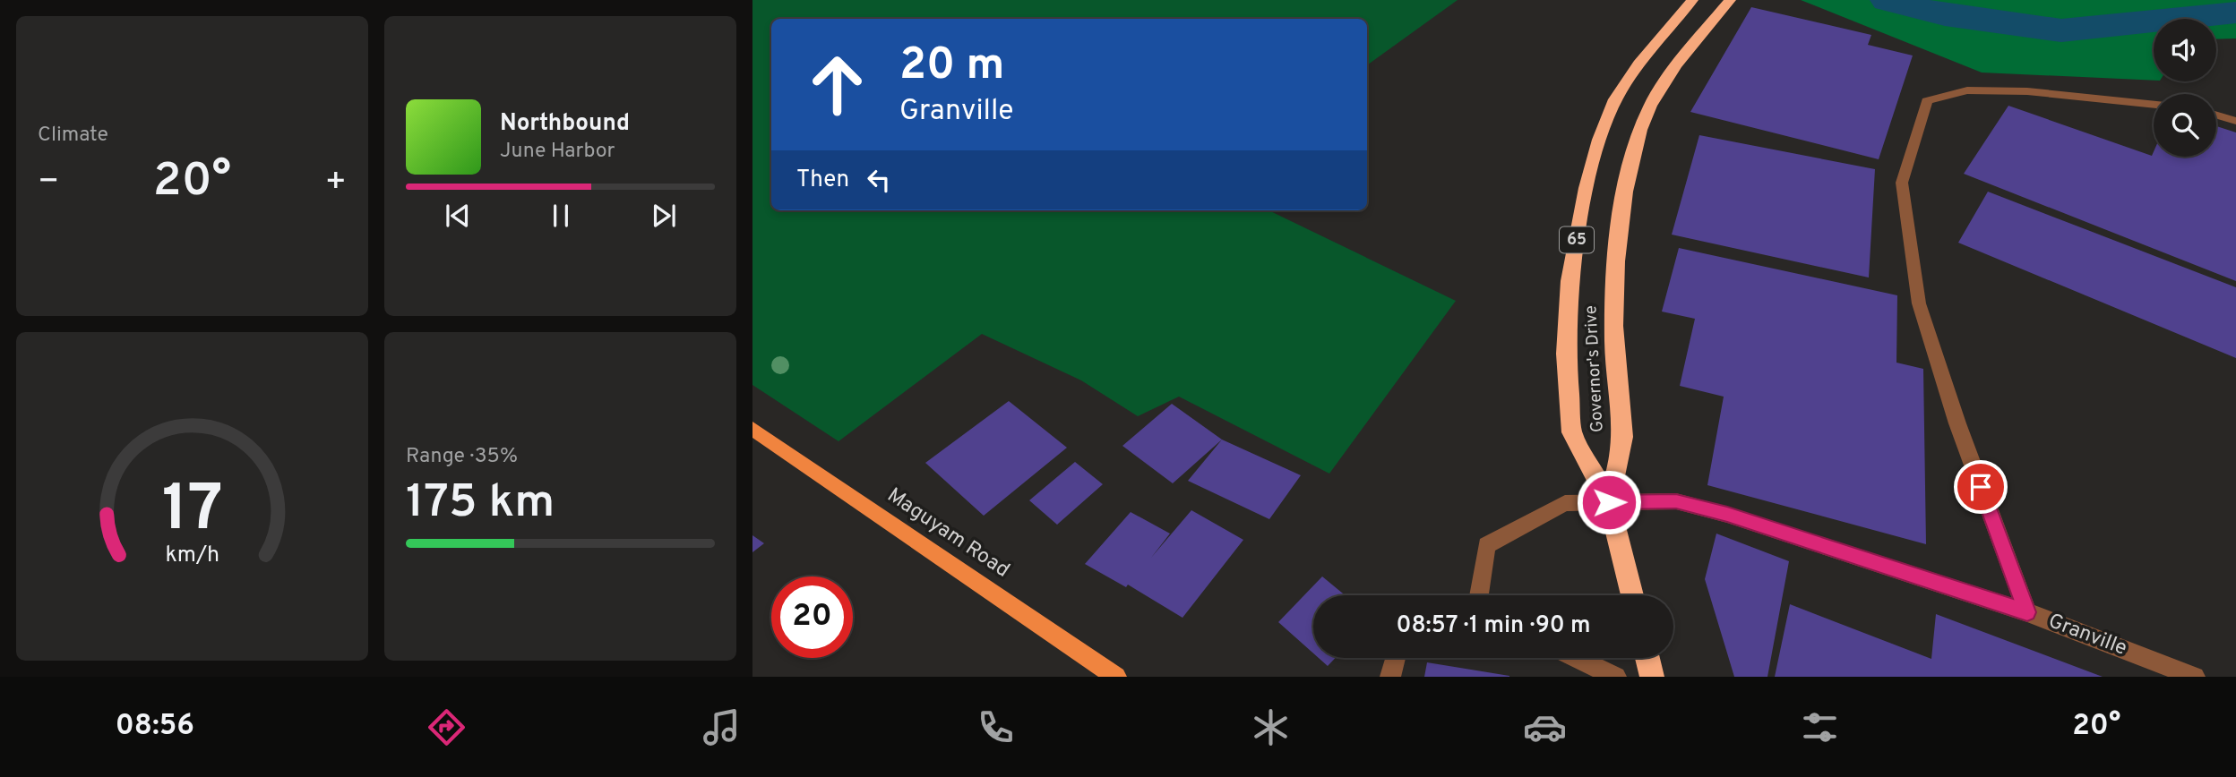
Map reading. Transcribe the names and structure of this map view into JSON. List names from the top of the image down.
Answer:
{
  "streets": {
    "highway": ["65", "Governor's Drive"],
    "main road": ["Maguyam Road"],
    "lane": ["Granville"]
  },
  "crossings": [
    ["Governor's Drive", "Granville"]
  ],
  "page": {
    "tile": [
      "Climate",
      ["Range · 35%", "175 km"]
    ],
    "turn": ["20 m", "Granville"],
    "song": ["Northbound", "June Harbor"],
    "then": "Then",
    "heat": ["−", "20°", "+"],
    "limit": "20",
    "trip": "08:57 · 1 min · 90 m",
    "tabs": ["08:56", "20°"],
    "gauge": ["17", "km/h"]
  }
}
